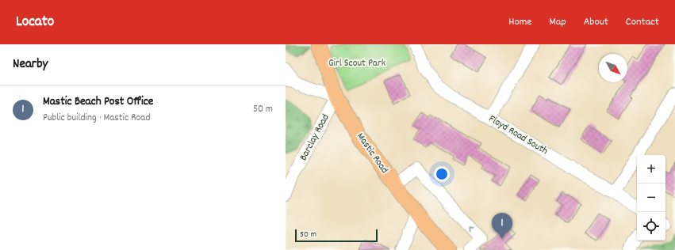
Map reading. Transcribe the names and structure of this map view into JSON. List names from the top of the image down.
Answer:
{
  "streets": {
    "main road": ["Mastic Road"],
    "street": ["Floyd Road South", "Barclay Road"]
  },
  "crossings": [
    ["Barclay Road", "Mastic Road"]
  ],
  "parks": ["Girl Scout Park"],
  "scale_bar": "50 m",
  "north": "bottom right",
  "page": {
    "header": "Locato",
    "nav": [
      "Home",
      "Map",
      "About",
      "Contact"
    ],
    "heading": "Nearby",
    "list": [
      {
        "mark": "1",
        "name": "Mastic Beach Post Office",
        "note": "Public building · Mastic Road",
        "value": "50 m"
      }
    ],
    "map_buttons": ["+", "−"],
    "pins": "1",
    "scale": "50 m"
  }
}
